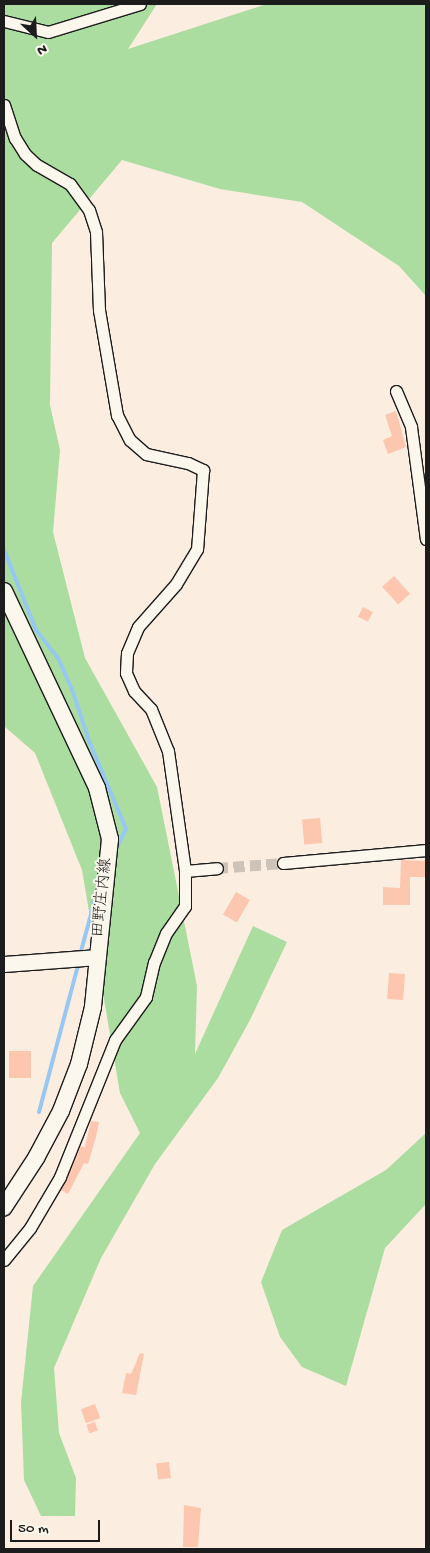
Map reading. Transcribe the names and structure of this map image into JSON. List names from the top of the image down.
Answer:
{
  "streets": {
    "main road": ["田野庄内線"]
  },
  "scale_bar": "50 m",
  "north": "bottom right"
}
